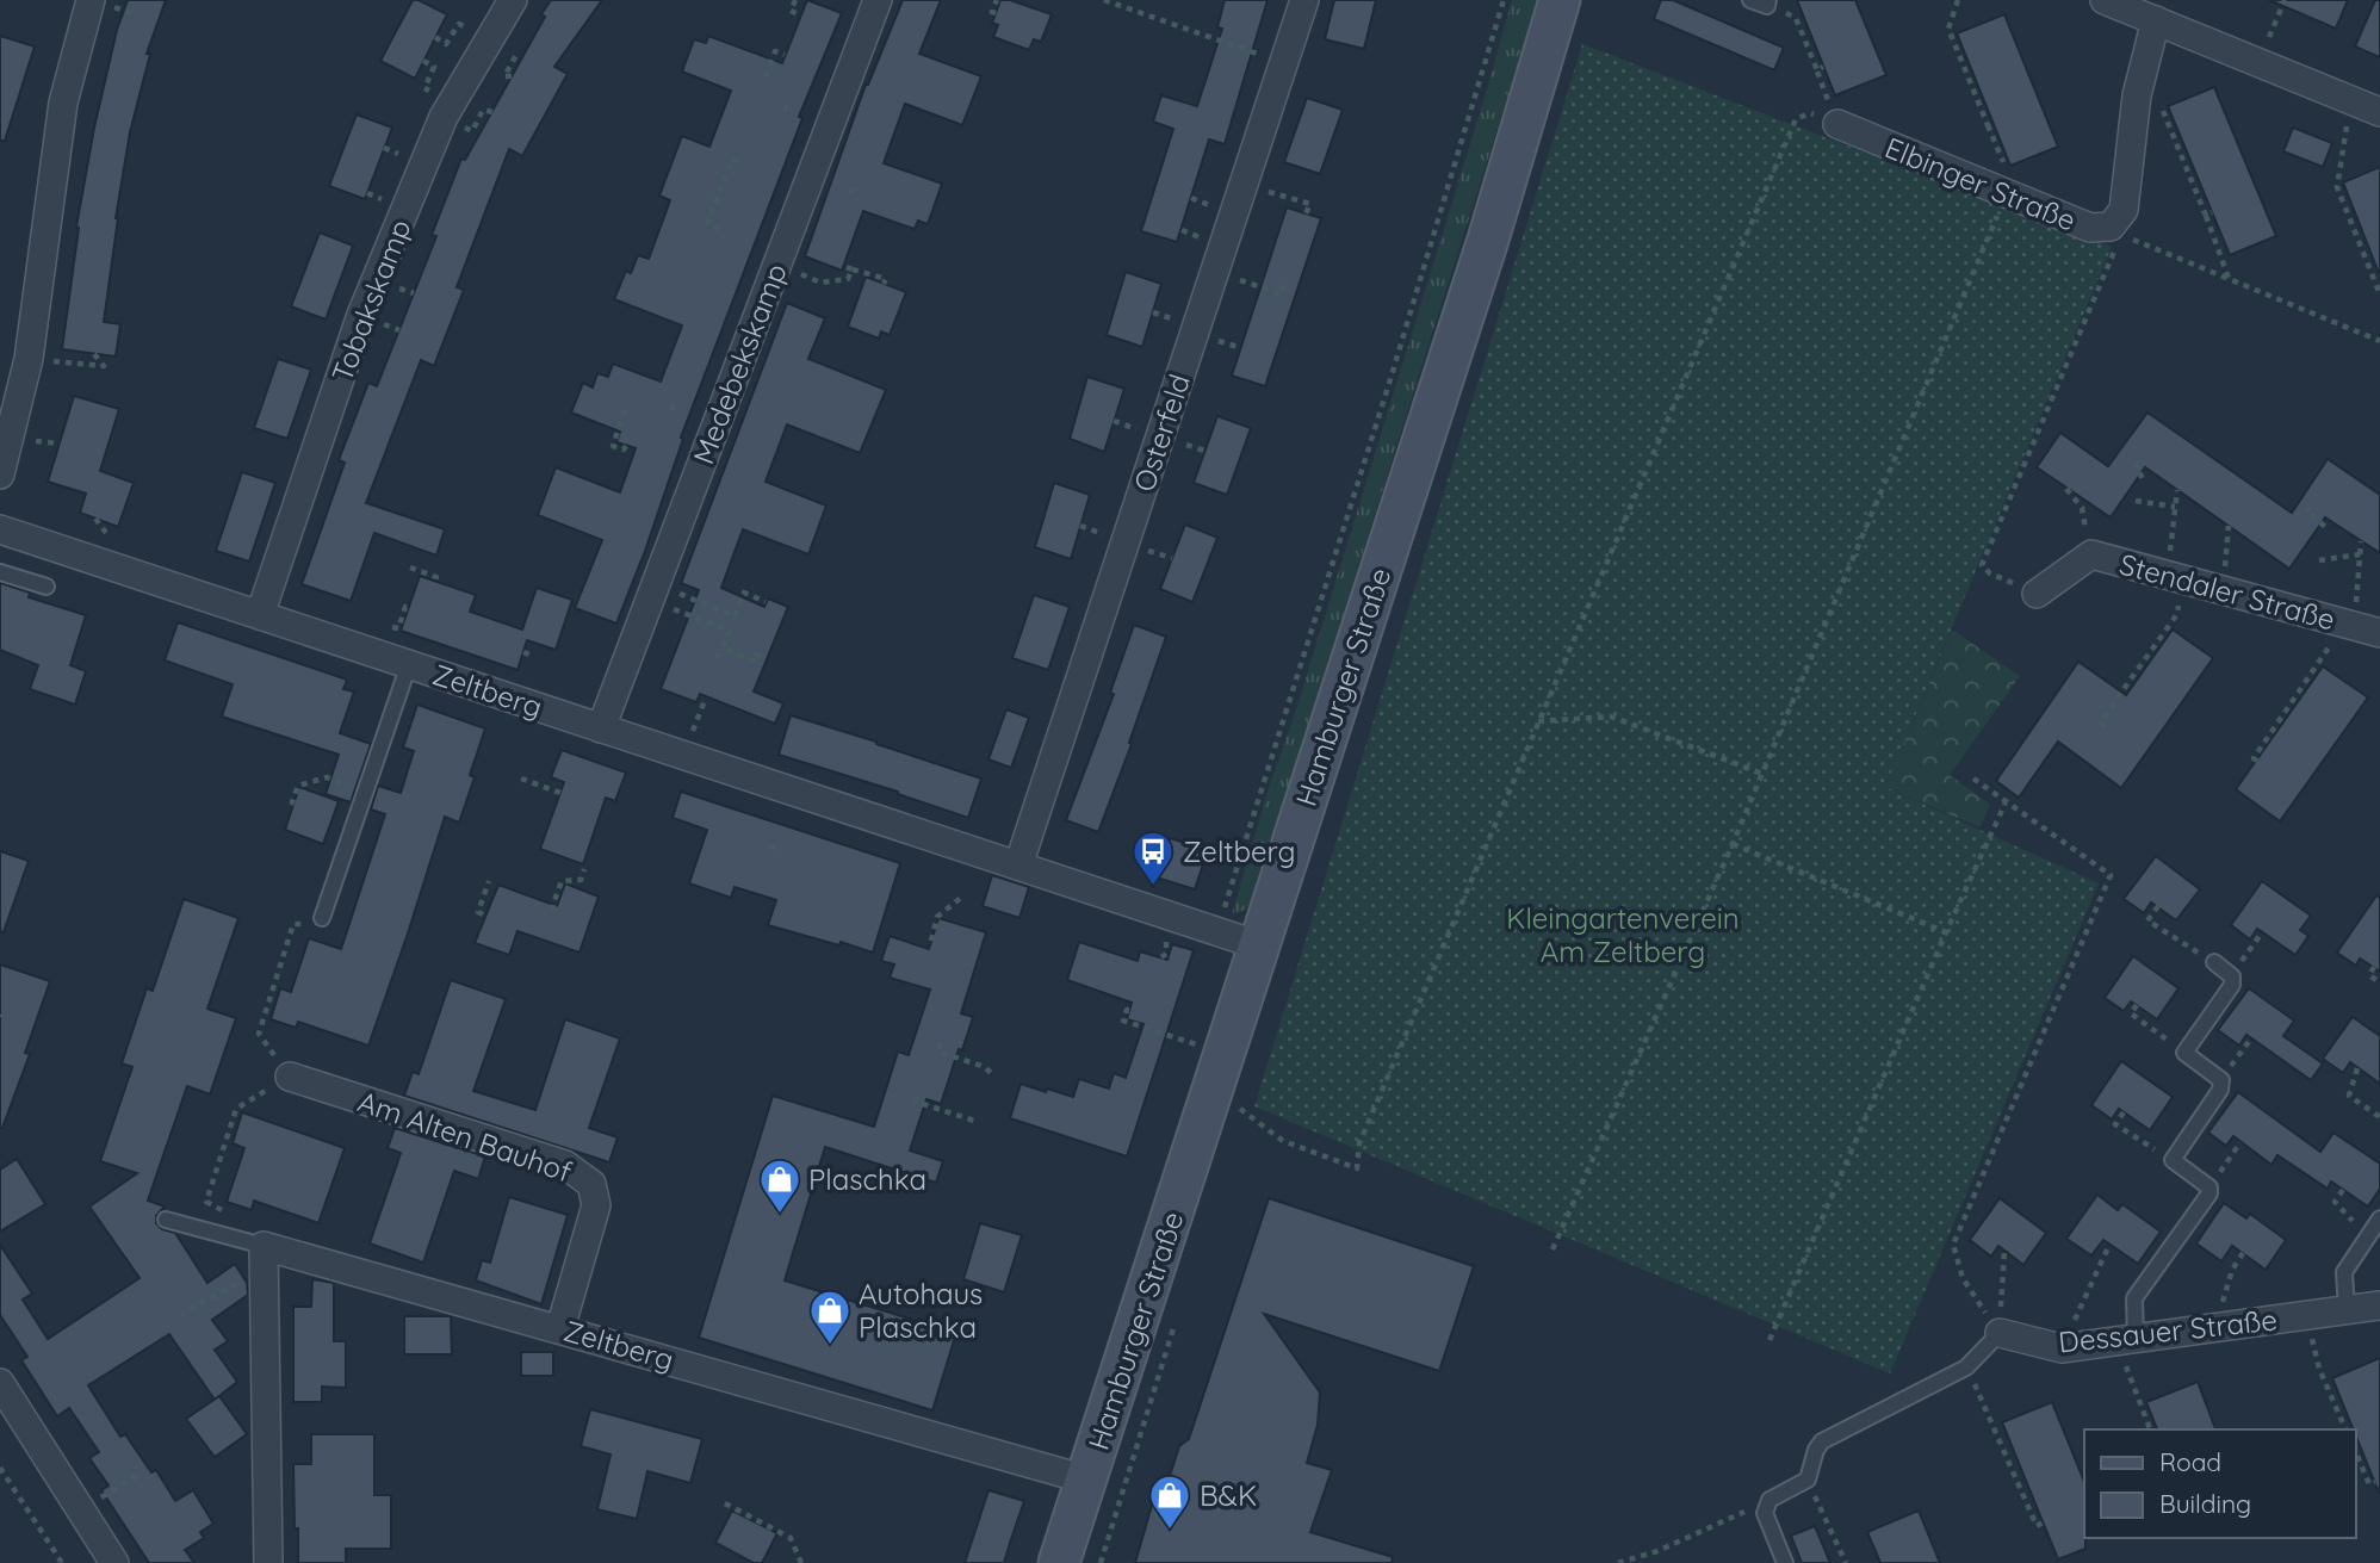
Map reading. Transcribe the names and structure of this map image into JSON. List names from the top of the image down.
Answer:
{
  "streets": {
    "main road": ["Hamburger Straße"],
    "street": [
      "Elbinger Straße",
      "Tobakskamp",
      "Medebekskamp",
      "Osterfeld",
      "Stendaler Straße",
      "Zeltberg",
      "Am Alten Bauhof",
      "Dessauer Straße"
    ]
  },
  "crossings": [
    ["Tobakskamp", "Zeltberg"],
    ["Medebekskamp", "Zeltberg"],
    ["Osterfeld", "Zeltberg"],
    ["Hamburger Straße", "Zeltberg"],
    ["Zeltberg", "Am Alten Bauhof"]
  ],
  "parks": ["Kleingartenverein Am Zeltberg"],
  "places": {
    "bus stop": ["Zeltberg"],
    "shop": ["Plaschka", "Autohaus Plaschka", "B&K"]
  },
  "legend": ["Road", "Building"]
}
